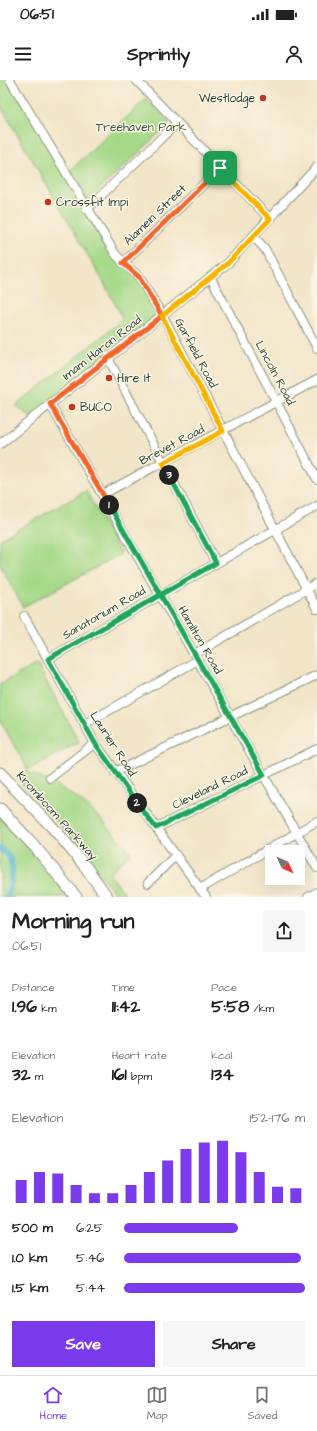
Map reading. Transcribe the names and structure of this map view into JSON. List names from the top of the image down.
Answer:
{
  "streets": {
    "highway": ["Kromboom Parkway"],
    "street": [
      "Alamein Street",
      "Imam Haron Road",
      "Garfield Road",
      "Lincoln Road",
      "Brevet Road",
      "Sanatorium Road",
      "Hamilton Road",
      "Laurier Road",
      "Cleveland Road"
    ]
  },
  "crossings": [
    ["Alamein Street", "Garfield Road"],
    ["Imam Haron Road", "Garfield Road"],
    ["Imam Haron Road", "Lincoln Road"],
    ["Imam Haron Road", "Hamilton Road"],
    ["Garfield Road", "Brevet Road"],
    ["Garfield Road", "Sanatorium Road"],
    ["Lincoln Road", "Brevet Road"],
    ["Brevet Road", "Hamilton Road"],
    ["Sanatorium Road", "Hamilton Road"],
    ["Sanatorium Road", "Laurier Road"],
    ["Hamilton Road", "Cleveland Road"],
    ["Laurier Road", "Cleveland Road"]
  ],
  "parks": ["Treehaven Park"],
  "places": [
    "Westlodge",
    "Crossfit Impi",
    "Hire It",
    "BUCO"
  ],
  "north": "bottom right",
  "page": {
    "status": "06:51",
    "header": "Sprintly",
    "pins": ["3", "1", "2"],
    "heading": ["Morning run", "06:51"],
    "stats": [
      ["Distance", "1.96 km"],
      ["Time", "11:42"],
      ["Pace", "5:58 /km"],
      ["Elevation", "32 m"],
      ["Heart rate", "161 bpm"],
      ["kcal", "134"]
    ],
    "chart": ["Elevation", "152–176 m"],
    "list": [
      {
        "name": "500 m",
        "note": "6:25"
      },
      {
        "name": "1.0 km",
        "note": "5:46"
      },
      {
        "name": "1.5 km",
        "note": "5:44"
      }
    ],
    "buttons": ["Save", "Share"],
    "tabs": ["Home", "Map", "Saved"]
  }
}
